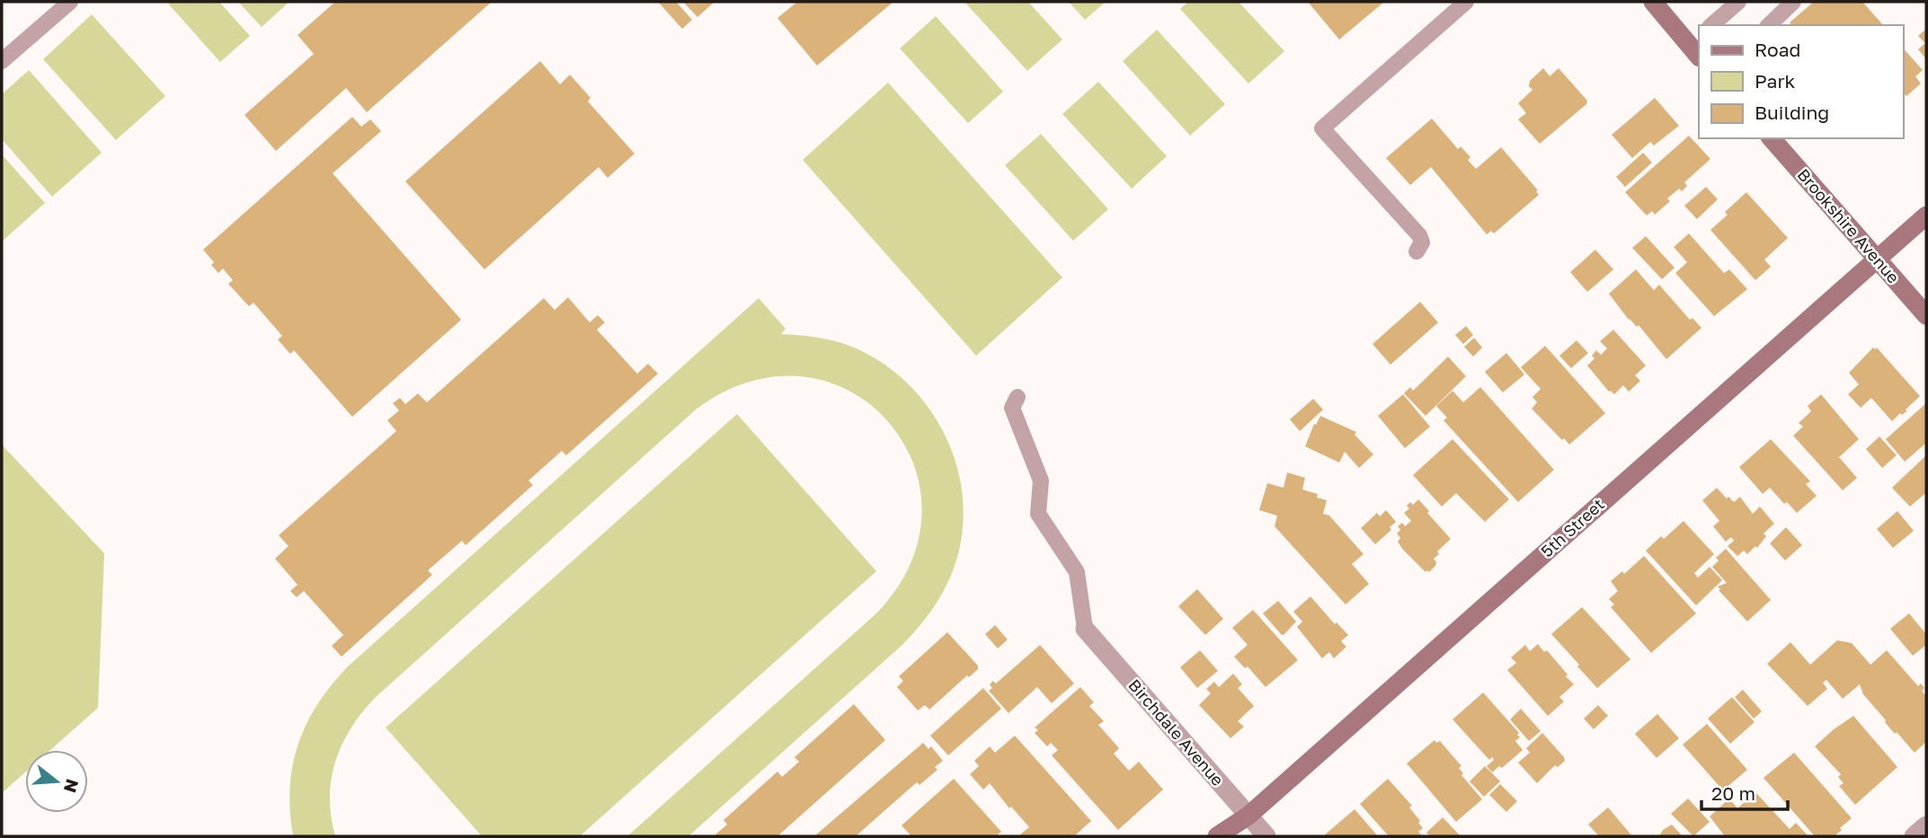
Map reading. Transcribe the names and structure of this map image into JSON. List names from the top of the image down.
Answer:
{
  "streets": {
    "street": ["Brookshire Avenue", "5th Street", "Birchdale Avenue"]
  },
  "crossings": [
    ["Brookshire Avenue", "5th Street"],
    ["5th Street", "Birchdale Avenue"]
  ],
  "legend": ["Road", "Park", "Building"],
  "scale_bar": "20 m",
  "north": "right"
}
